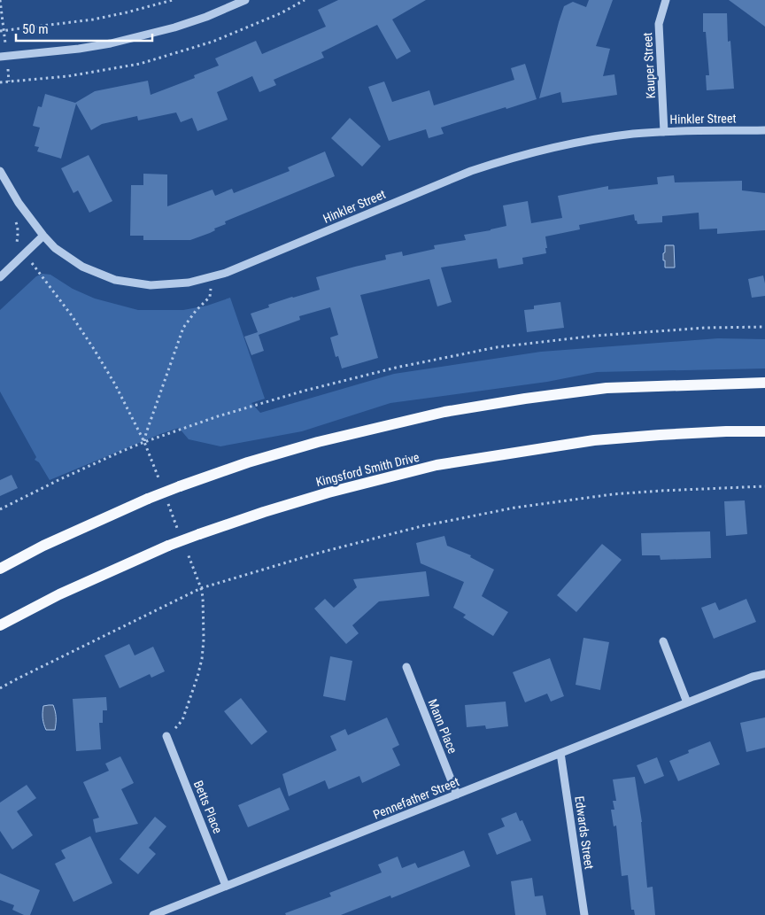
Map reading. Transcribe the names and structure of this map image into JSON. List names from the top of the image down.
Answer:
{
  "streets": {
    "main road": ["Kingsford Smith Drive"],
    "street": [
      "Kauper Street",
      "Hinkler Street",
      "Mann Place",
      "Pennefather Street",
      "Betts Place",
      "Edwards Street"
    ]
  },
  "crossings": [
    ["Kauper Street", "Hinkler Street"],
    ["Mann Place", "Pennefather Street"],
    ["Pennefather Street", "Betts Place"],
    ["Pennefather Street", "Edwards Street"]
  ],
  "scale_bar": "50 m"
}
